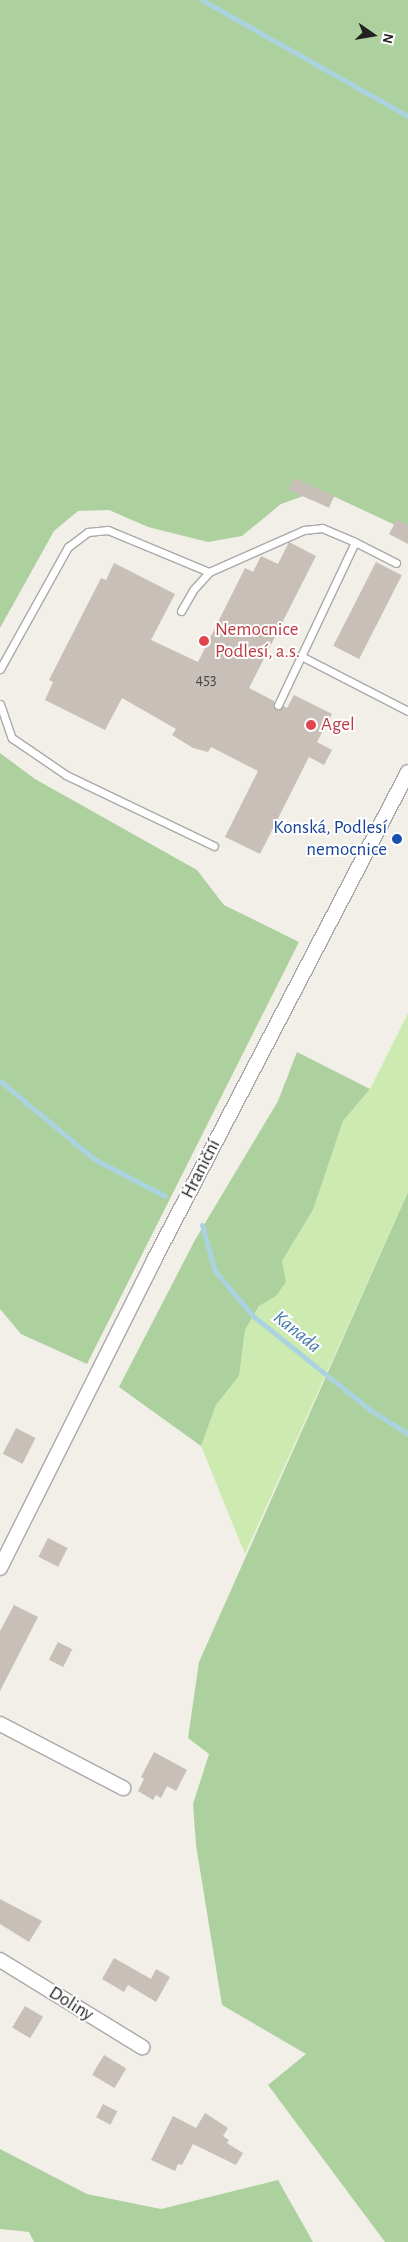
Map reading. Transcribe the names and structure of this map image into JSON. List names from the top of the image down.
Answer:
{
  "streets": {
    "street": ["Hraniční", "Doliny"]
  },
  "water": ["Kanada"],
  "places": ["Nemocnice Podlesí, a.s.", "Agel", "Konská, Podlesí nemocnice"],
  "house_numbers": ["453"],
  "north": "right"
}
